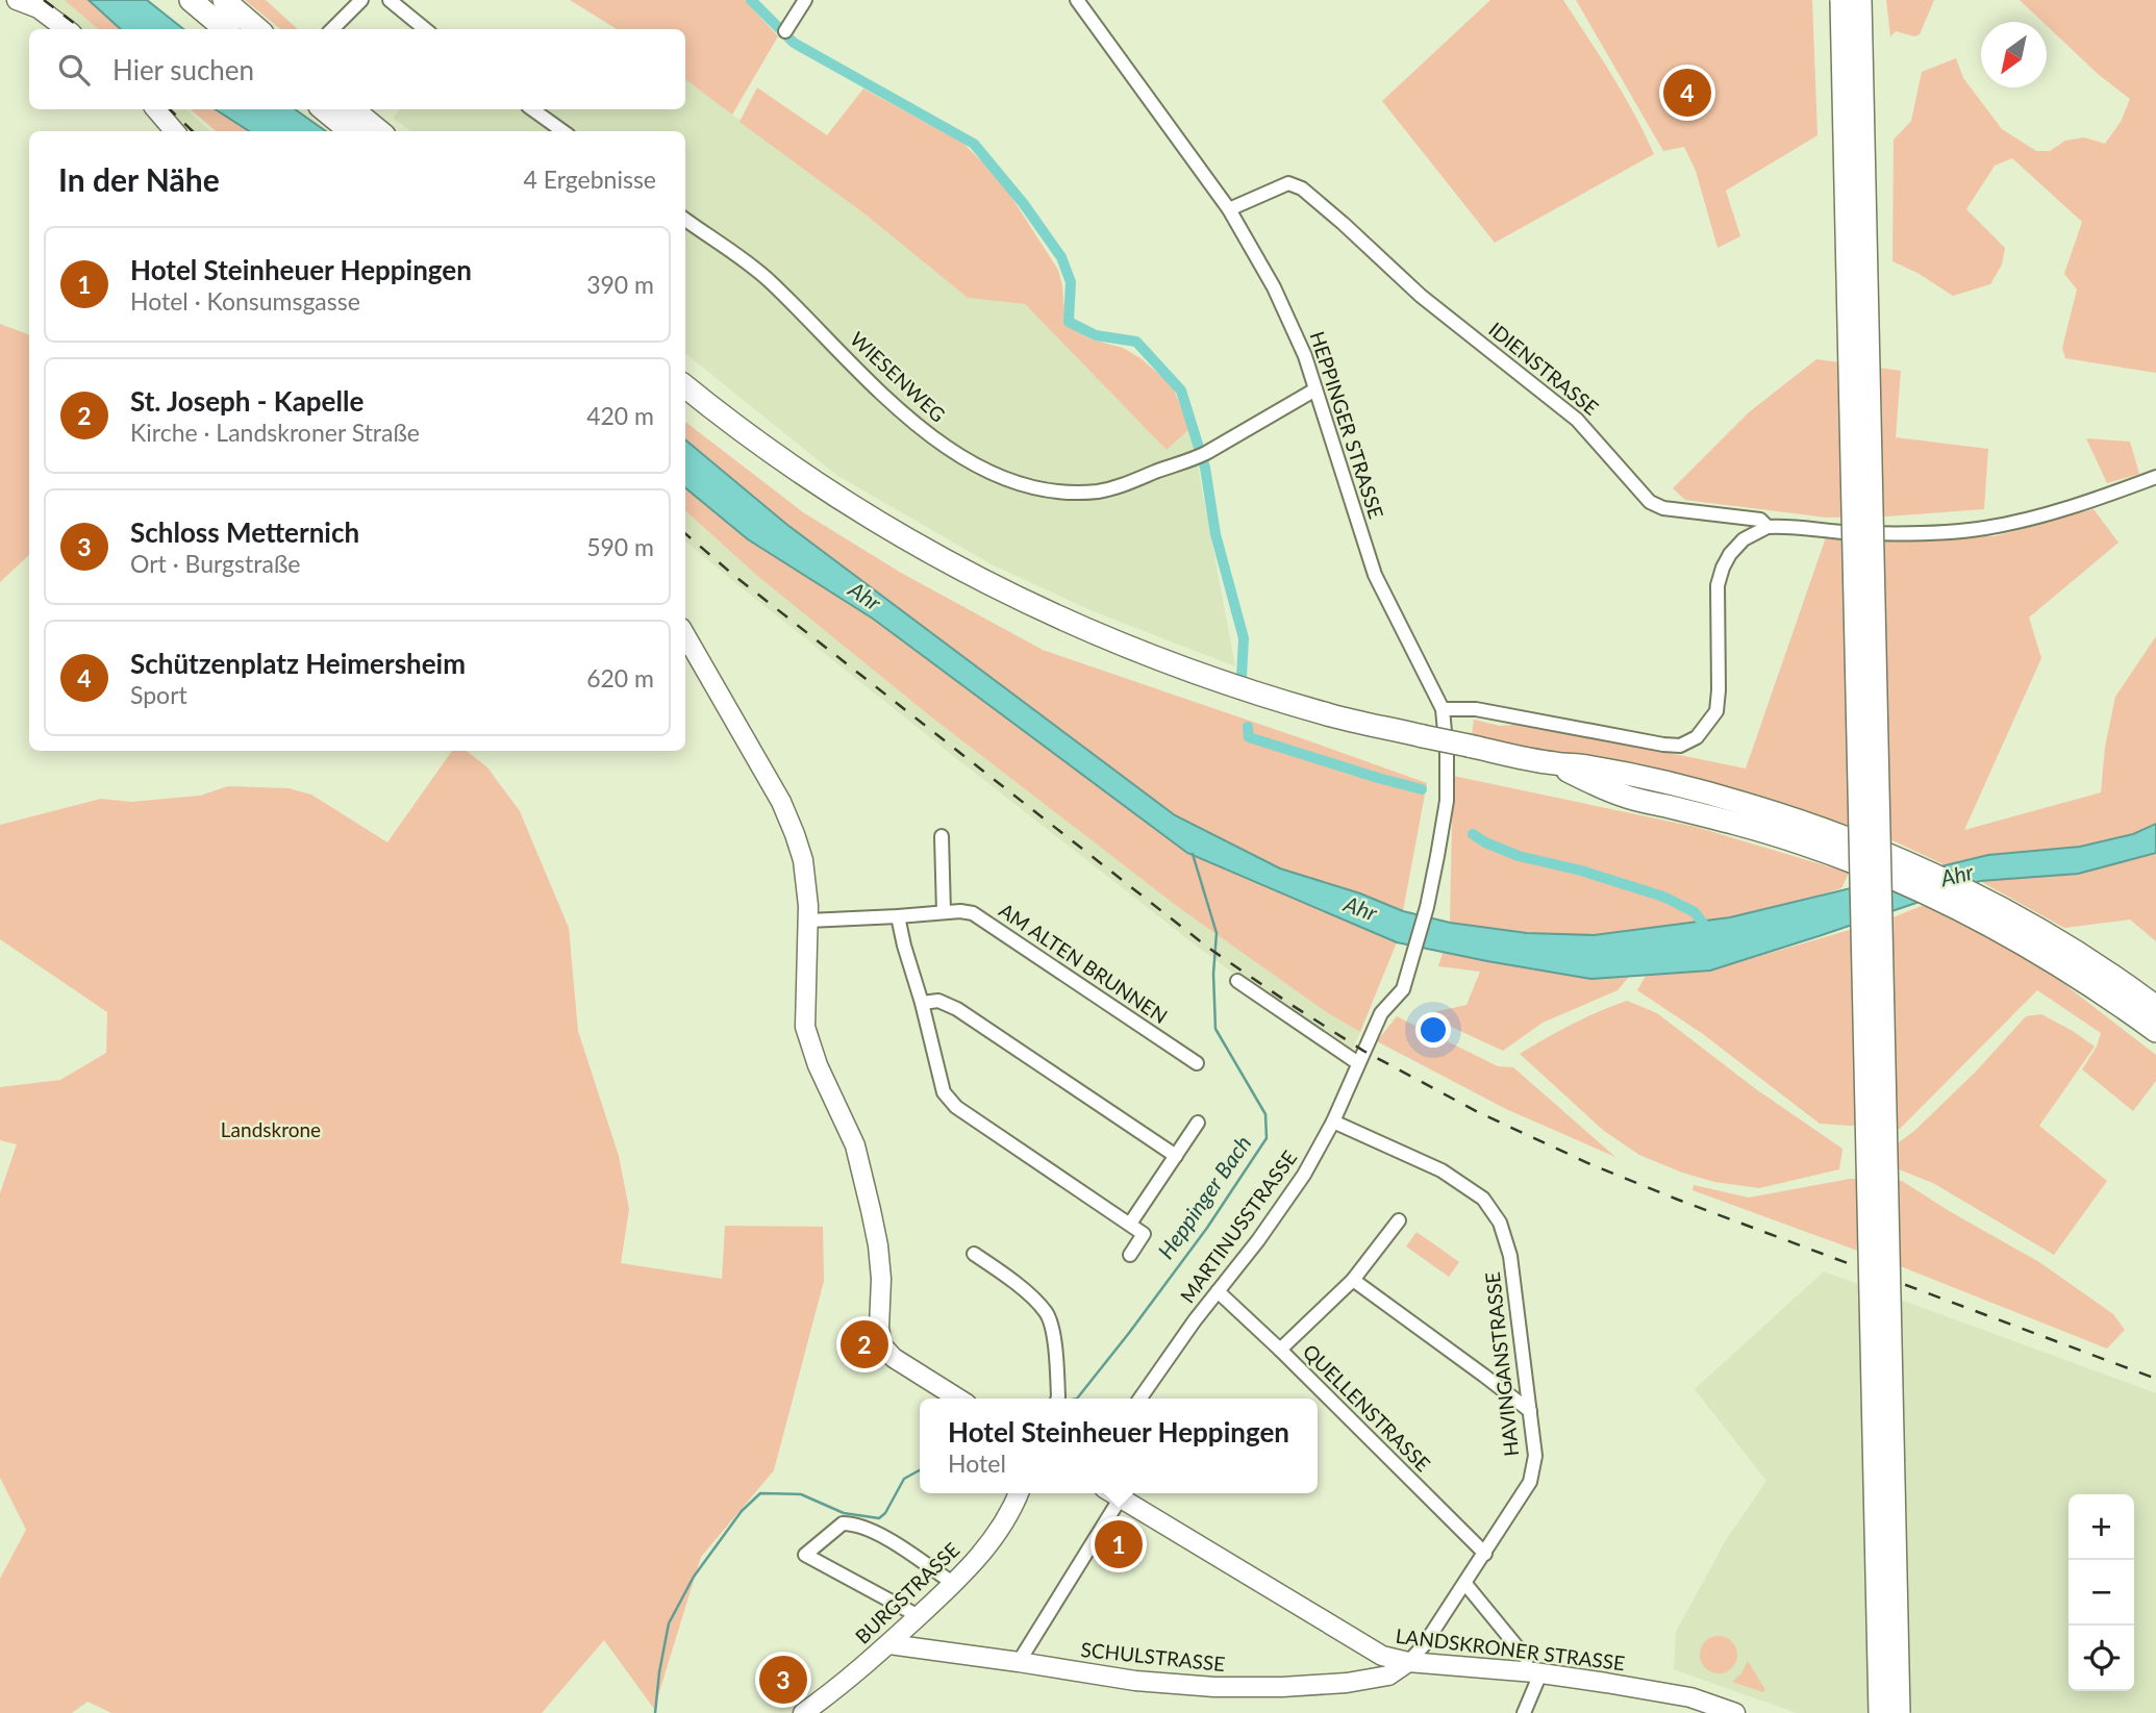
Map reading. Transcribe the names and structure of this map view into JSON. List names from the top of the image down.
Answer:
{
  "streets": {
    "main road": ["BURGSTRASSE", "LANDSKRONER STRASSE", "SCHULSTRASSE"],
    "street": [
      "IDIENSTRASSE",
      "WIESENWEG",
      "HEPPINGER STRASSE",
      "AM ALTEN BRUNNEN",
      "MARTINUSSTRASSE",
      "HAVINGANSTRASSE",
      "QUELLENSTRASSE"
    ]
  },
  "crossings": [
    ["IDIENSTRASSE", "HEPPINGER STRASSE"],
    ["WIESENWEG", "HEPPINGER STRASSE"],
    ["HEPPINGER STRASSE", "MARTINUSSTRASSE"],
    ["MARTINUSSTRASSE", "HAVINGANSTRASSE"],
    ["MARTINUSSTRASSE", "QUELLENSTRASSE"],
    ["HAVINGANSTRASSE", "QUELLENSTRASSE"],
    ["HAVINGANSTRASSE", "LANDSKRONER STRASSE"],
    ["HAVINGANSTRASSE", "SCHULSTRASSE"],
    ["BURGSTRASSE", "SCHULSTRASSE"],
    ["LANDSKRONER STRASSE", "SCHULSTRASSE"]
  ],
  "water": ["Ahr", "Heppinger Bach"],
  "parks": ["Landskrone"],
  "north": "bottom left",
  "page": {
    "search": "Hier suchen",
    "pins": [
      "4",
      "2",
      "1",
      "3"
    ],
    "heading": ["In der Nähe", "4 Ergebnisse"],
    "list": [
      {
        "mark": "1",
        "name": "Hotel Steinheuer Heppingen",
        "note": "Hotel · Konsumsgasse",
        "value": "390 m"
      },
      {
        "mark": "2",
        "name": "St. Joseph - Kapelle",
        "note": "Kirche · Landskroner Straße",
        "value": "420 m"
      },
      {
        "mark": "3",
        "name": "Schloss Metternich",
        "note": "Ort · Burgstraße",
        "value": "590 m"
      },
      {
        "mark": "4",
        "name": "Schützenplatz Heimersheim",
        "note": "Sport",
        "value": "620 m"
      }
    ],
    "popup": ["Hotel Steinheuer Heppingen", "Hotel"],
    "map_buttons": ["+", "−"]
  }
}
